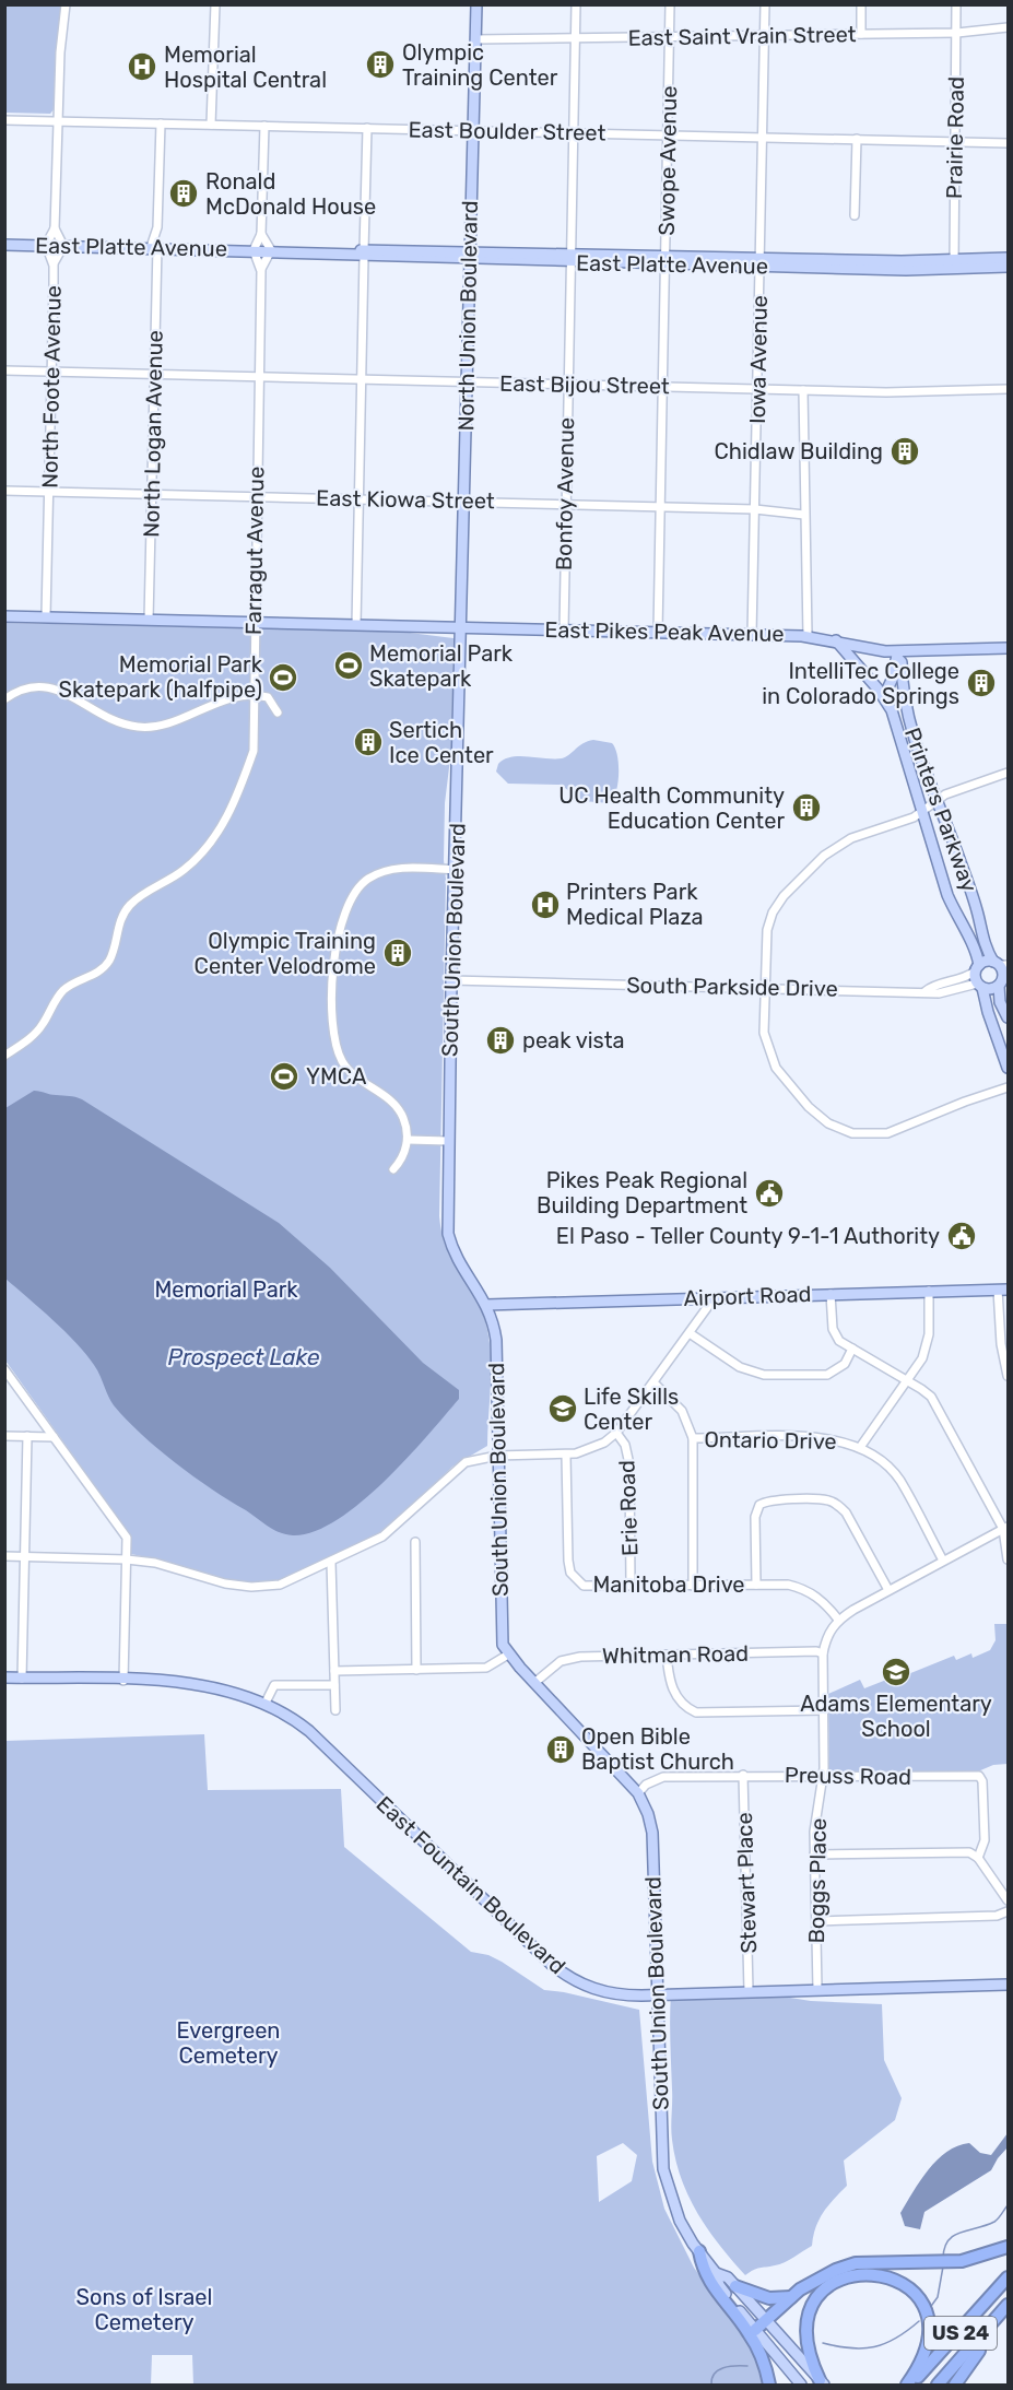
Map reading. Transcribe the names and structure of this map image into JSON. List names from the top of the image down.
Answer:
{
  "streets": {
    "highway": ["US 24"],
    "main road": [
      "East Platte Avenue",
      "North Union Boulevard",
      "East Pikes Peak Avenue",
      "Printers Parkway",
      "South Union Boulevard",
      "South Parkside Drive",
      "Airport Road",
      "East Fountain Boulevard"
    ],
    "street": [
      "East Saint Vrain Street",
      "East Boulder Street",
      "Prairie Road",
      "Swope Avenue",
      "Iowa Avenue",
      "East Bijou Street",
      "North Foote Avenue",
      "North Logan Avenue",
      "Bonfoy Avenue",
      "East Kiowa Street",
      "Farragut Avenue",
      "Ontario Drive",
      "Erie Road",
      "Manitoba Drive",
      "Whitman Road",
      "Preuss Road",
      "Boggs Place",
      "Stewart Place"
    ]
  },
  "crossings": [
    ["East Saint Vrain Street", "Prairie Road"],
    ["East Saint Vrain Street", "Swope Avenue"],
    ["East Saint Vrain Street", "North Union Boulevard"],
    ["East Saint Vrain Street", "Iowa Avenue"],
    ["East Saint Vrain Street", "Bonfoy Avenue"],
    ["East Boulder Street", "Prairie Road"],
    ["East Boulder Street", "Swope Avenue"],
    ["East Boulder Street", "North Union Boulevard"],
    ["East Boulder Street", "Iowa Avenue"],
    ["East Boulder Street", "North Logan Avenue"],
    ["East Boulder Street", "Bonfoy Avenue"],
    ["Prairie Road", "East Platte Avenue"],
    ["Swope Avenue", "East Platte Avenue"],
    ["Swope Avenue", "East Bijou Street"],
    ["Swope Avenue", "East Kiowa Street"],
    ["Swope Avenue", "East Pikes Peak Avenue"],
    ["East Platte Avenue", "North Union Boulevard"],
    ["East Platte Avenue", "Iowa Avenue"],
    ["East Platte Avenue", "North Foote Avenue"],
    ["East Platte Avenue", "North Logan Avenue"],
    ["East Platte Avenue", "Bonfoy Avenue"],
    ["East Platte Avenue", "Farragut Avenue"],
    ["North Union Boulevard", "East Bijou Street"],
    ["North Union Boulevard", "East Kiowa Street"],
    ["North Union Boulevard", "East Pikes Peak Avenue"],
    ["North Union Boulevard", "South Union Boulevard"],
    ["Iowa Avenue", "East Bijou Street"],
    ["Iowa Avenue", "East Kiowa Street"],
    ["Iowa Avenue", "East Pikes Peak Avenue"],
    ["East Bijou Street", "North Foote Avenue"],
    ["East Bijou Street", "North Logan Avenue"],
    ["East Bijou Street", "Bonfoy Avenue"],
    ["East Bijou Street", "Farragut Avenue"],
    ["North Foote Avenue", "East Kiowa Street"],
    ["North Foote Avenue", "East Pikes Peak Avenue"],
    ["North Logan Avenue", "East Kiowa Street"],
    ["North Logan Avenue", "East Pikes Peak Avenue"],
    ["Bonfoy Avenue", "East Kiowa Street"],
    ["Bonfoy Avenue", "East Pikes Peak Avenue"],
    ["East Kiowa Street", "Farragut Avenue"],
    ["Farragut Avenue", "East Pikes Peak Avenue"],
    ["East Pikes Peak Avenue", "Printers Parkway"],
    ["East Pikes Peak Avenue", "South Union Boulevard"],
    ["Printers Parkway", "South Parkside Drive"],
    ["South Union Boulevard", "South Parkside Drive"],
    ["South Union Boulevard", "Airport Road"],
    ["South Union Boulevard", "Whitman Road"],
    ["South Union Boulevard", "Preuss Road"],
    ["South Union Boulevard", "East Fountain Boulevard"],
    ["Erie Road", "Manitoba Drive"],
    ["Manitoba Drive", "Boggs Place"],
    ["Whitman Road", "Boggs Place"],
    ["Preuss Road", "Boggs Place"],
    ["Preuss Road", "Stewart Place"],
    ["Boggs Place", "East Fountain Boulevard"],
    ["Stewart Place", "East Fountain Boulevard"]
  ],
  "water": ["Prospect Lake"],
  "parks": ["Memorial Park", "Evergreen Cemetery", "Sons of Israel Cemetery"],
  "places": {
    "building": [
      "Olympic Training Center",
      "Ronald McDonald House",
      "Chidlaw Building",
      "IntelliTec College in Colorado Springs",
      "Sertich Ice Center",
      "UC Health Community Education Center",
      "Olympic Training Center Velodrome",
      "peak vista",
      "Open Bible Baptist Church"
    ],
    "hospital": ["Memorial Hospital Central", "Printers Park Medical Plaza"],
    "sports": ["Memorial Park Skatepark", "Memorial Park Skatepark (halfpipe)", "YMCA"],
    "public building": ["Pikes Peak Regional Building Department", "El Paso - Teller County 9-1-1 Authority"],
    "school or university": ["Life Skills Center", "Adams Elementary School"]
  }
}
